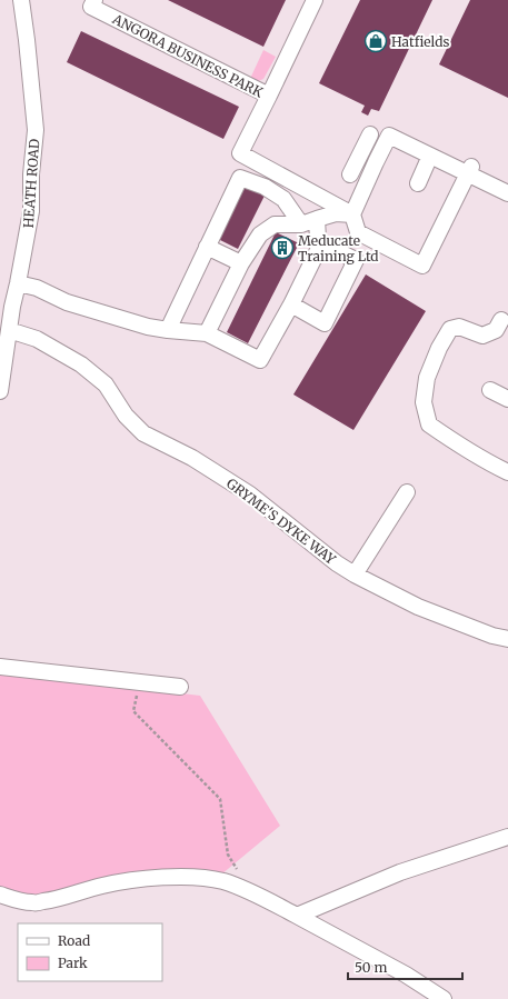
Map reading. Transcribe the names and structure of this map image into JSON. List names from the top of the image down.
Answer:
{
  "streets": {
    "street": ["ANGORA BUSINESS PARK", "HEATH ROAD", "GRYME'S DYKE WAY"]
  },
  "crossings": [
    ["HEATH ROAD", "GRYME'S DYKE WAY"]
  ],
  "places": {
    "shop": ["Hatfields"],
    "building": ["Meducate Training Ltd"]
  },
  "legend": ["Road", "Park"],
  "scale_bar": "50 m"
}
